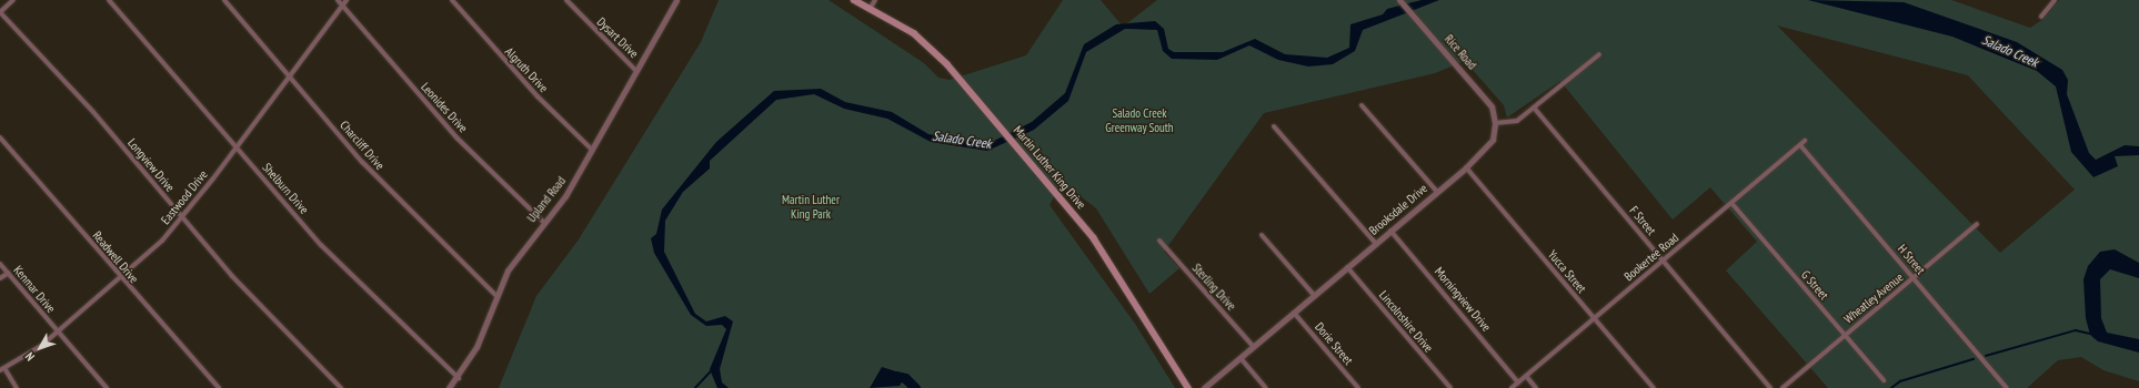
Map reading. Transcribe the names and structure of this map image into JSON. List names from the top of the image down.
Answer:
{
  "streets": {
    "main road": ["Martin Luther King Drive"],
    "street": [
      "Dysart Drive",
      "Rice Road",
      "Algruth Drive",
      "Leonides Drive",
      "Charcliff Drive",
      "Longview Drive",
      "Shelburn Drive",
      "Eastwood Drive",
      "Upland Road",
      "Brooksdale Drive",
      "F Street",
      "Readwell Drive",
      "Bookertee Road",
      "H Street",
      "Yucca Street",
      "G Street",
      "Sterling Drive",
      "Kenmar Drive",
      "Wheatley Avenue",
      "Morningview Drive",
      "Lincolnshire Drive",
      "Dorie Street"
    ]
  },
  "crossings": [
    ["Dysart Drive", "Upland Road"],
    ["Rice Road", "Brooksdale Drive"],
    ["Algruth Drive", "Upland Road"],
    ["Leonides Drive", "Eastwood Drive"],
    ["Leonides Drive", "Upland Road"],
    ["Charcliff Drive", "Eastwood Drive"],
    ["Charcliff Drive", "Upland Road"],
    ["Longview Drive", "Eastwood Drive"],
    ["Shelburn Drive", "Eastwood Drive"],
    ["Shelburn Drive", "Upland Road"],
    ["Eastwood Drive", "Readwell Drive"],
    ["Eastwood Drive", "Kenmar Drive"],
    ["Brooksdale Drive", "Yucca Street"],
    ["Brooksdale Drive", "Sterling Drive"],
    ["Brooksdale Drive", "Morningview Drive"],
    ["Brooksdale Drive", "Lincolnshire Drive"],
    ["Brooksdale Drive", "Dorie Street"],
    ["F Street", "Bookertee Road"],
    ["Bookertee Road", "H Street"],
    ["Bookertee Road", "Yucca Street"],
    ["Bookertee Road", "G Street"],
    ["Bookertee Road", "Morningview Drive"],
    ["H Street", "Wheatley Avenue"],
    ["G Street", "Wheatley Avenue"]
  ],
  "water": ["Salado Creek"],
  "parks": ["Salado Creek Greenway South", "Martin Luther King Park"],
  "north": "bottom left"
}
